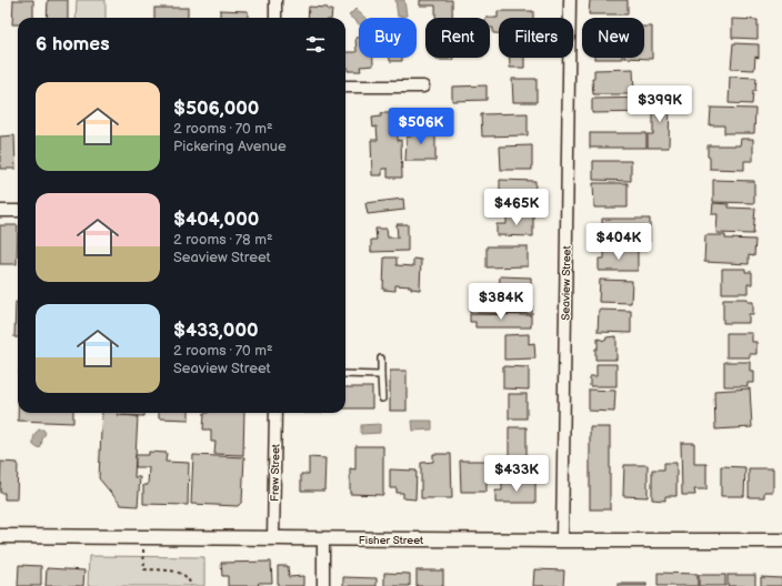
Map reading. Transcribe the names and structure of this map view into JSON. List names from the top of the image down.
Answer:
{
  "streets": {
    "street": ["Seaview Street", "Frew Street", "Fisher Street"]
  },
  "crossings": [
    ["Seaview Street", "Fisher Street"],
    ["Frew Street", "Fisher Street"]
  ],
  "page": {
    "chip": [
      "Buy",
      "Rent",
      "Filters",
      "New"
    ],
    "heading": "6 homes",
    "list": [
      {
        "name": "$506,000",
        "note": "2 rooms · 70 m² · Pickering Avenue"
      },
      {
        "name": "$404,000",
        "note": "2 rooms · 78 m² · Seaview Street"
      },
      {
        "name": "$433,000",
        "note": "2 rooms · 70 m² · Seaview Street"
      }
    ],
    "price": [
      "$399K",
      "$506K",
      "$465K",
      "$404K",
      "$384K",
      "$433K"
    ]
  }
}
